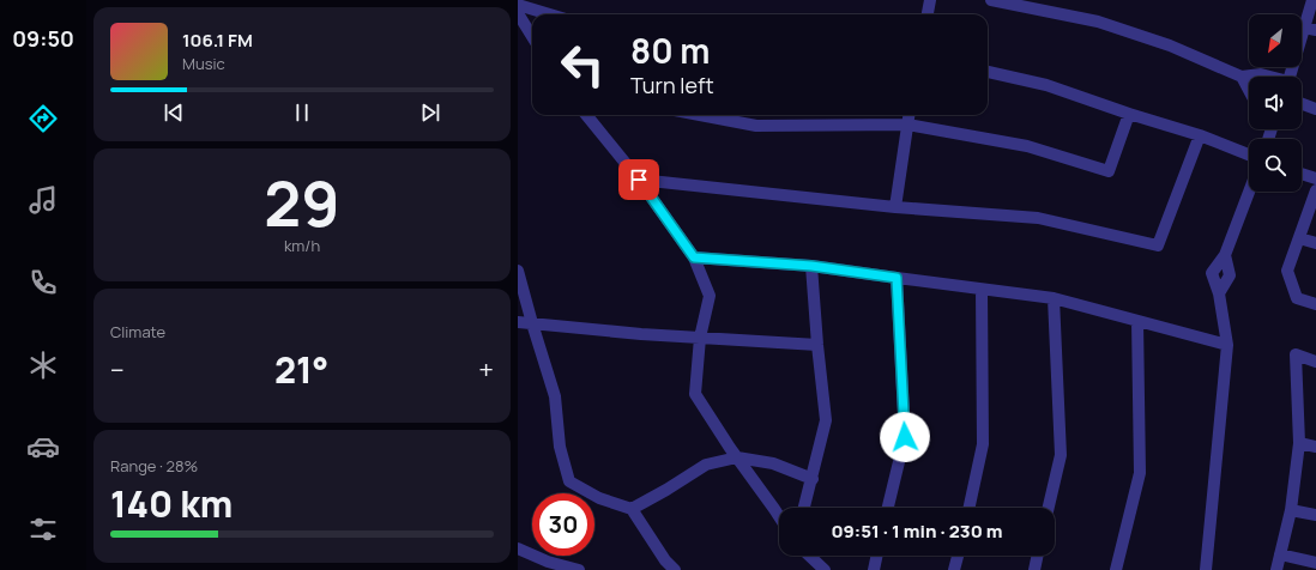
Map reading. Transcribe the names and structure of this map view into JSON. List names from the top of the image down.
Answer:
{
  "north": "bottom left",
  "page": {
    "tabs": "09:50",
    "turn": ["80 m", "Turn left"],
    "song": ["106.1 FM", "Music"],
    "tile": [
      ["29", "km/h"],
      "Climate",
      ["Range · 28%", "140 km"]
    ],
    "heat": ["−", "21°", "+"],
    "limit": "30",
    "trip": "09:51 · 1 min · 230 m"
  }
}
